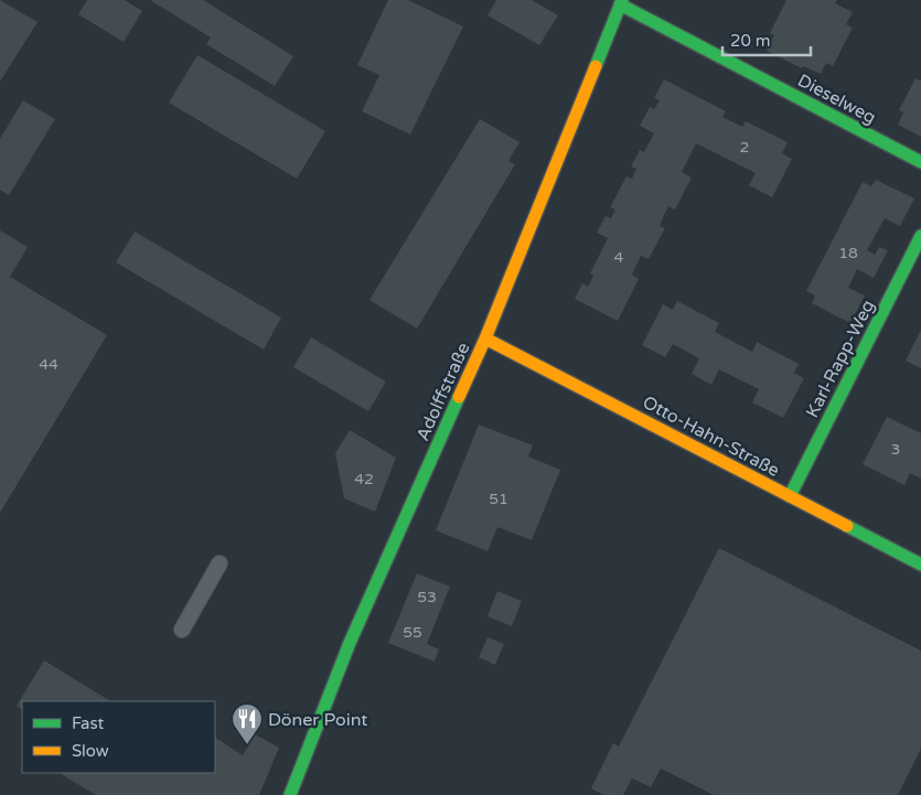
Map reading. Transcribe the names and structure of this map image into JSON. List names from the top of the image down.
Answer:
{
  "streets": {
    "street": [
      "Dieselweg",
      "Karl-Rapp-Weg",
      "Adolffstraße",
      "Otto-Hahn-Straße"
    ]
  },
  "crossings": [
    ["Dieselweg", "Adolffstraße"],
    ["Karl-Rapp-Weg", "Otto-Hahn-Straße"],
    ["Adolffstraße", "Otto-Hahn-Straße"]
  ],
  "places": {
    "restaurant": ["Döner Point"]
  },
  "house_numbers": [
    "2",
    "18",
    "4",
    "44",
    "3",
    "42",
    "51",
    "53",
    "55"
  ],
  "legend": ["Fast", "Slow"],
  "scale_bar": "20 m"
}
